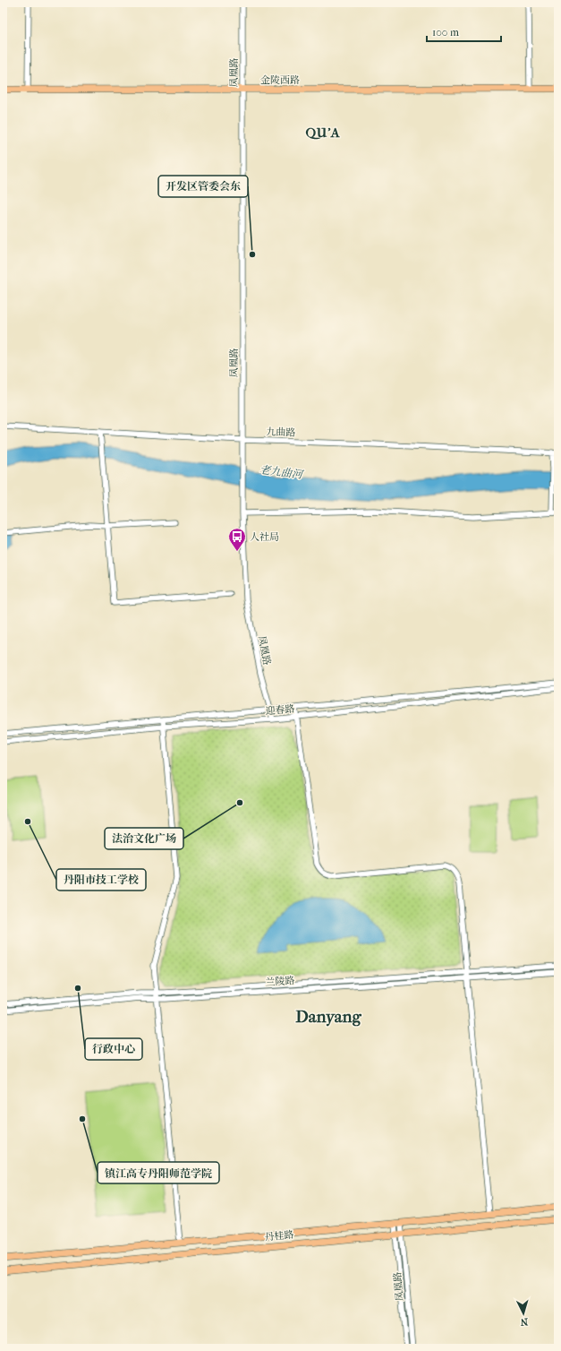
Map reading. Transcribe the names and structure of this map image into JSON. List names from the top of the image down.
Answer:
{
  "streets": {
    "main road": ["金陵西路", "丹桂路"],
    "street": [
      "凤凰路",
      "九曲路",
      "迎春路",
      "兰陵路"
    ]
  },
  "crossings": [
    ["凤凰路", "金陵西路"],
    ["凤凰路", "九曲路"],
    ["凤凰路", "迎春路"],
    ["凤凰路", "丹桂路"]
  ],
  "districts": ["QU'A", "Danyang"],
  "water": ["老九曲河"],
  "places": {
    "other": [
      "开发区管委会东",
      "法治文化广场",
      "丹阳市技工学校",
      "行政中心",
      "镇江高专丹阳师范学院"
    ],
    "bus stop": ["人社局"]
  },
  "scale_bar": "100 m",
  "north": "bottom"
}
